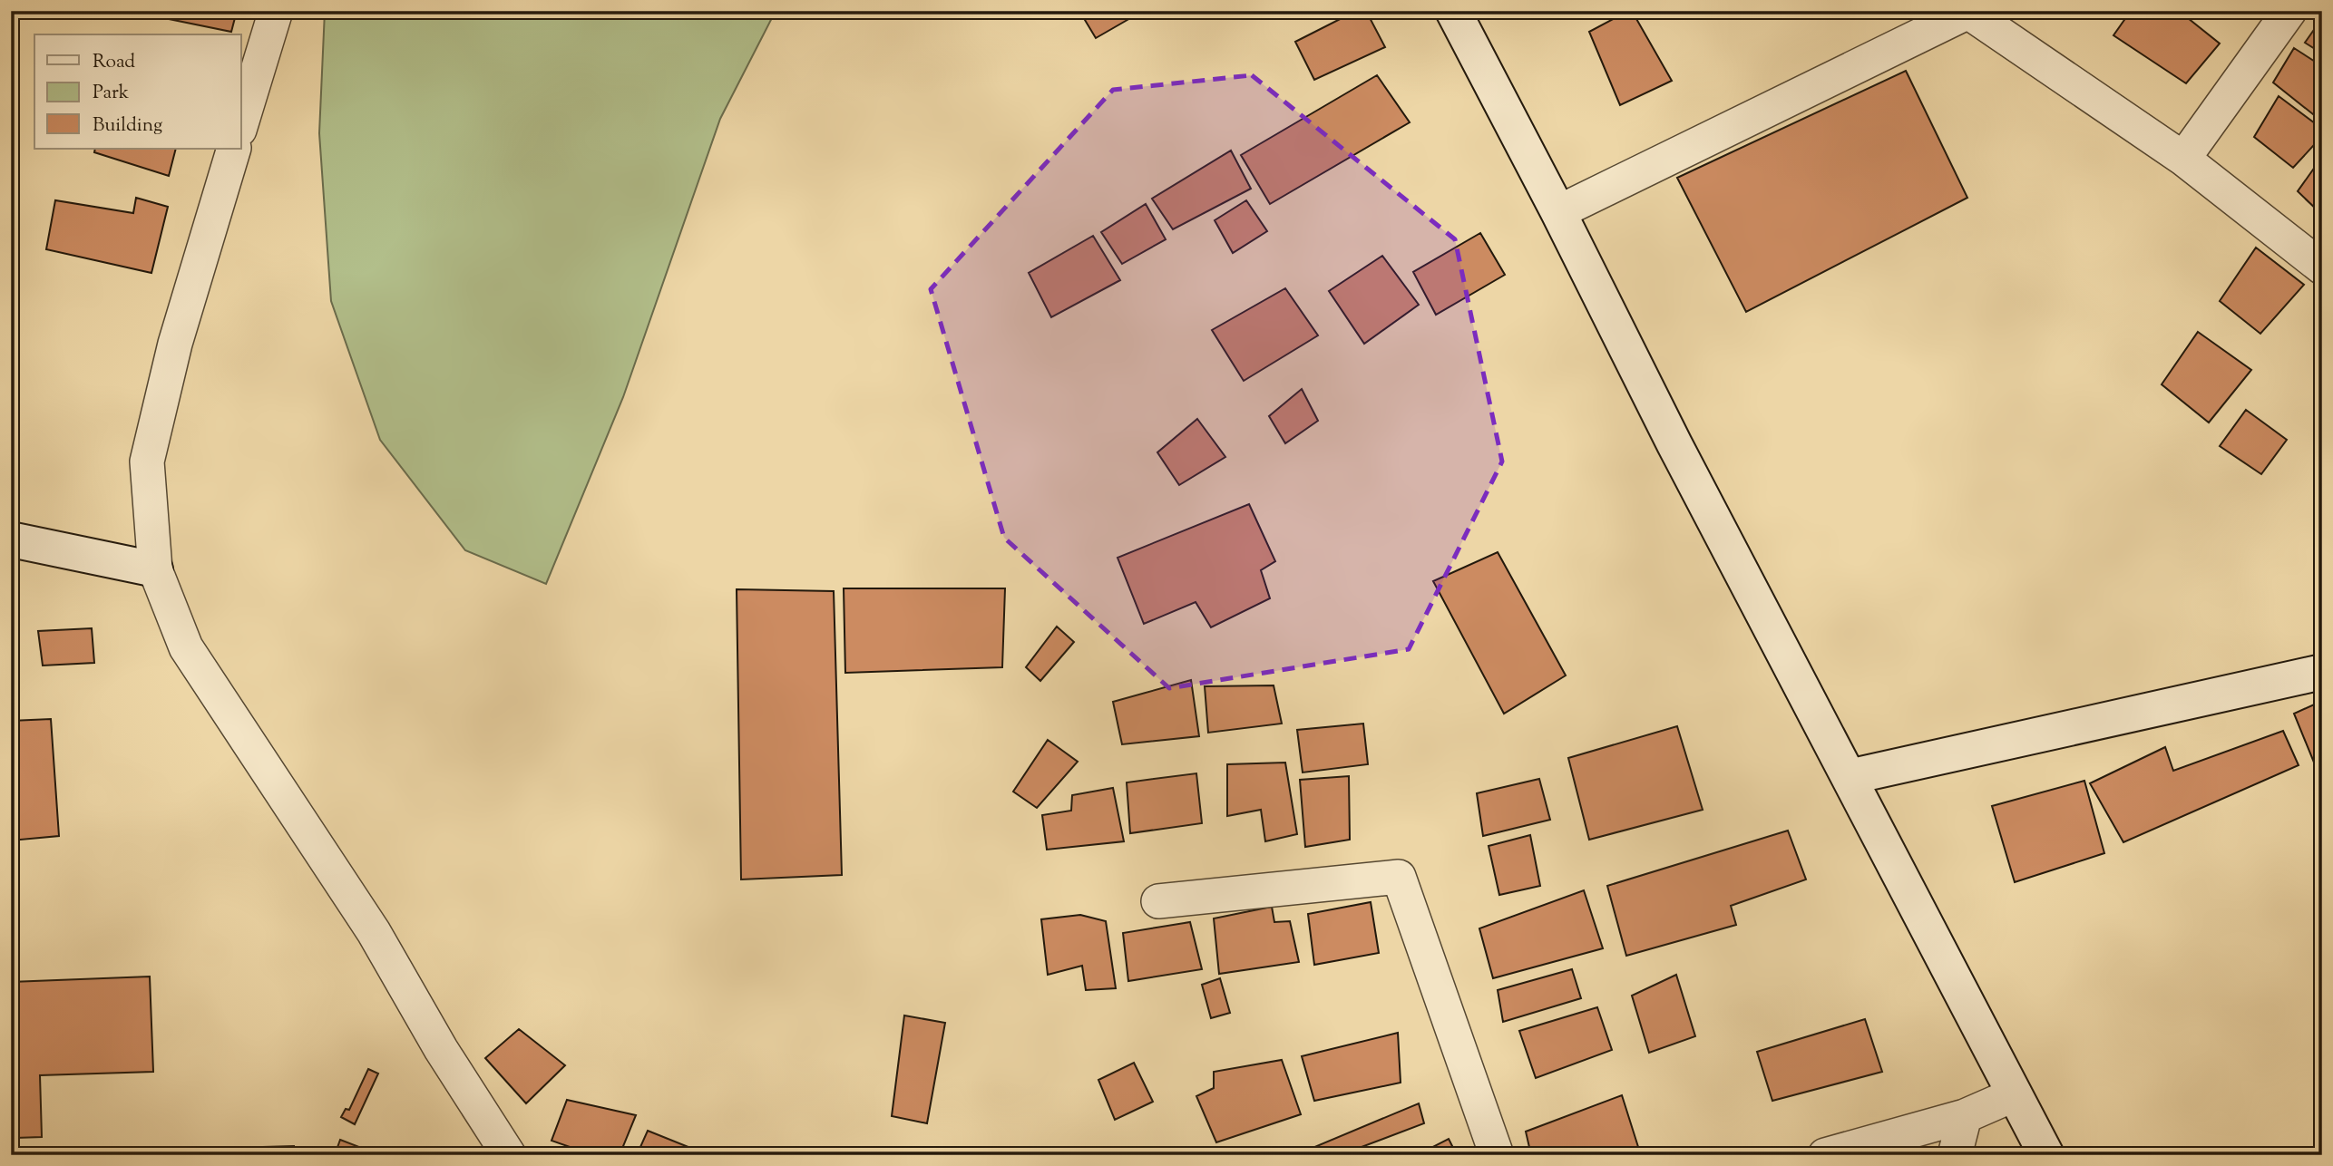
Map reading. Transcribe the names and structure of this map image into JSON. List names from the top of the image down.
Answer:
{
  "legend": ["Road", "Park", "Building"]
}
